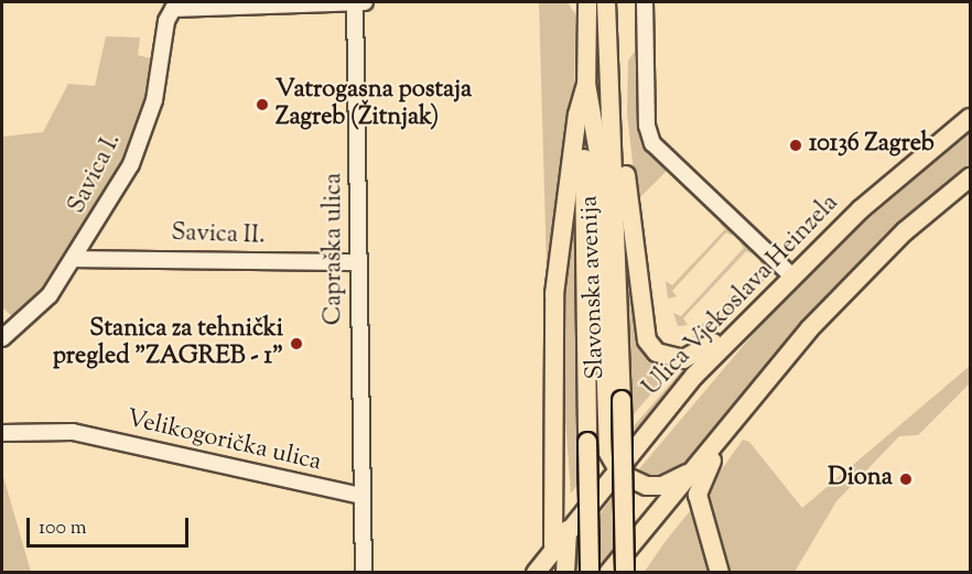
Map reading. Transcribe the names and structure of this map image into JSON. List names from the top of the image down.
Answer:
{
  "streets": {
    "main road": ["Slavonska avenija", "Ulica Vjekoslava Heinzela"],
    "street": [
      "Savica I.",
      "Savica II.",
      "Capraška ulica",
      "Velikogorička ulica"
    ]
  },
  "crossings": [
    ["Savica I.", "Savica II."],
    ["Savica I.", "Capraška ulica"],
    ["Savica II.", "Capraška ulica"],
    ["Capraška ulica", "Velikogorička ulica"]
  ],
  "places": [
    "Vatrogasna postaja Zagreb (Žitnjak)",
    "10136 Zagreb",
    "Stanica za tehnički pregled \"ZAGREB - 1\"",
    "Diona"
  ],
  "scale_bar": "100 m"
}
